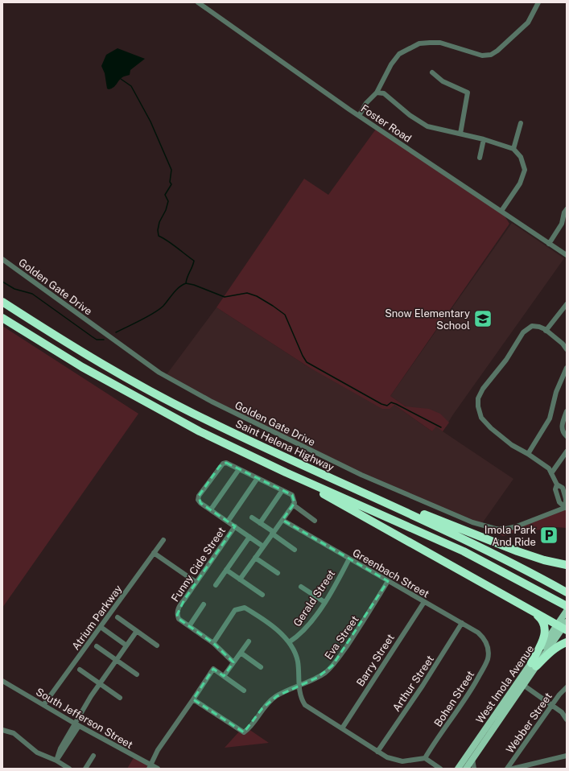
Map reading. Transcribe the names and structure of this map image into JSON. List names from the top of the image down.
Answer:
{
  "streets": {
    "highway": ["Saint Helena Highway"],
    "main road": ["West Imola Avenue"],
    "street": [
      "Foster Road",
      "Golden Gate Drive",
      "Funny Cide Street",
      "Greenbach Street",
      "Gerald Street",
      "Atrium Parkway",
      "Eva Street",
      "Barry Street",
      "Arthur Street",
      "Bohen Street",
      "South Jefferson Street",
      "Webber Street"
    ]
  },
  "crossings": [
    ["Greenbach Street", "Gerald Street"],
    ["Greenbach Street", "Eva Street"],
    ["Greenbach Street", "Barry Street"],
    ["Greenbach Street", "Arthur Street"],
    ["Greenbach Street", "Bohen Street"],
    ["Atrium Parkway", "South Jefferson Street"]
  ],
  "places": {
    "school or university": ["Snow Elementary School"],
    "parking": ["Imola Park And Ride"]
  }
}
